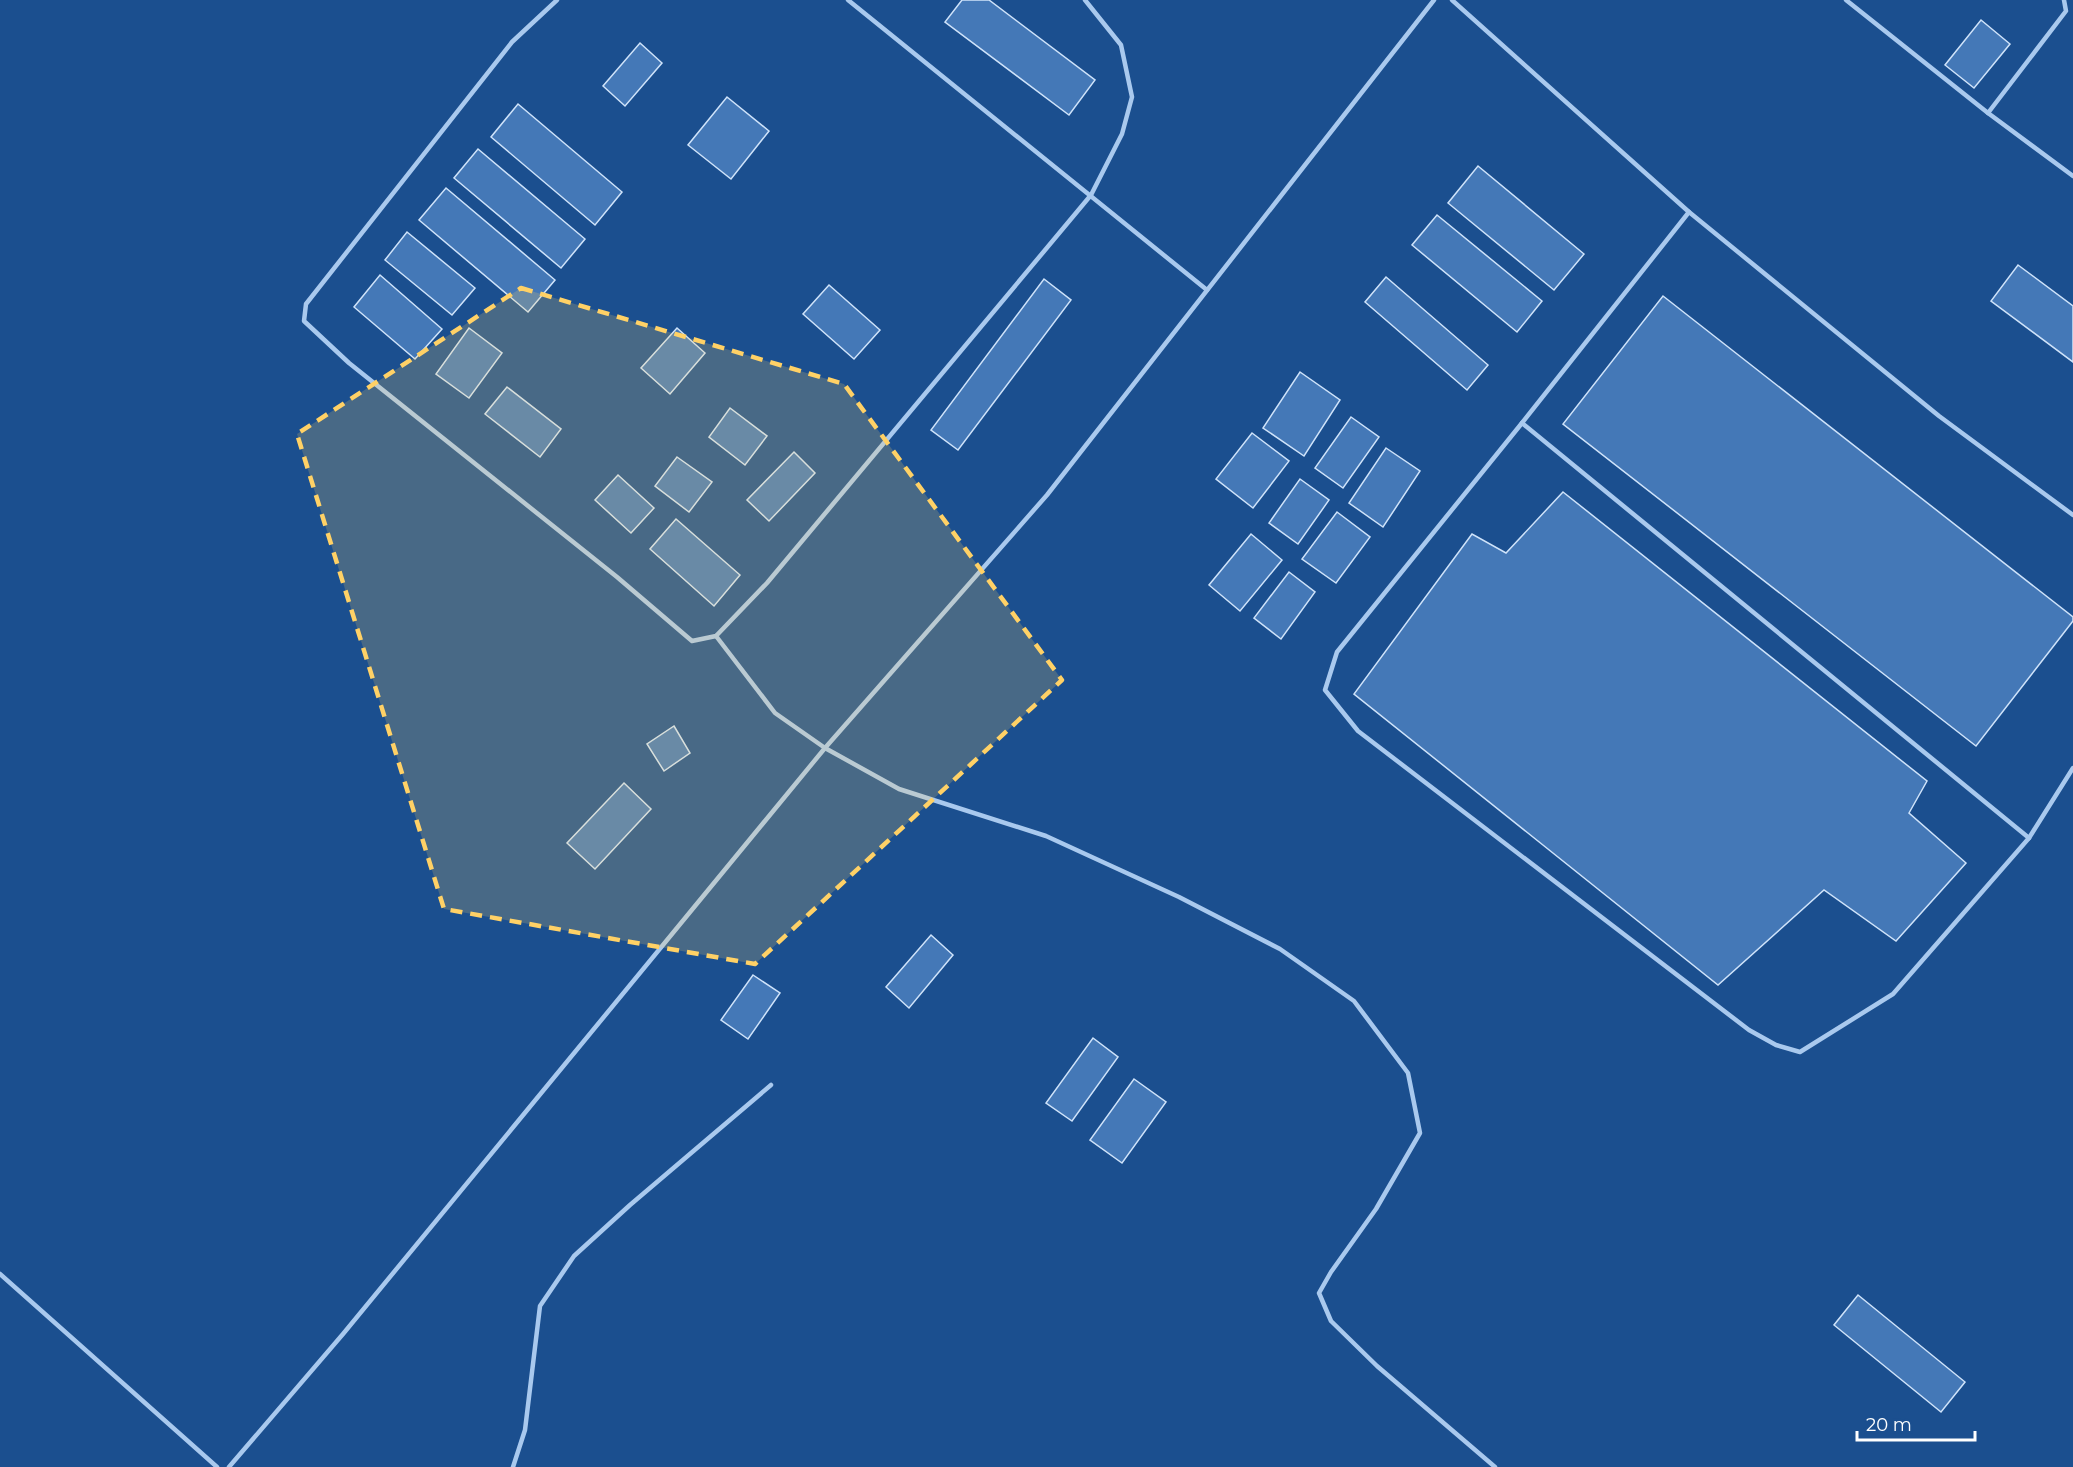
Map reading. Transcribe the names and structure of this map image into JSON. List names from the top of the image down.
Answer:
{
  "scale_bar": "20 m"
}
